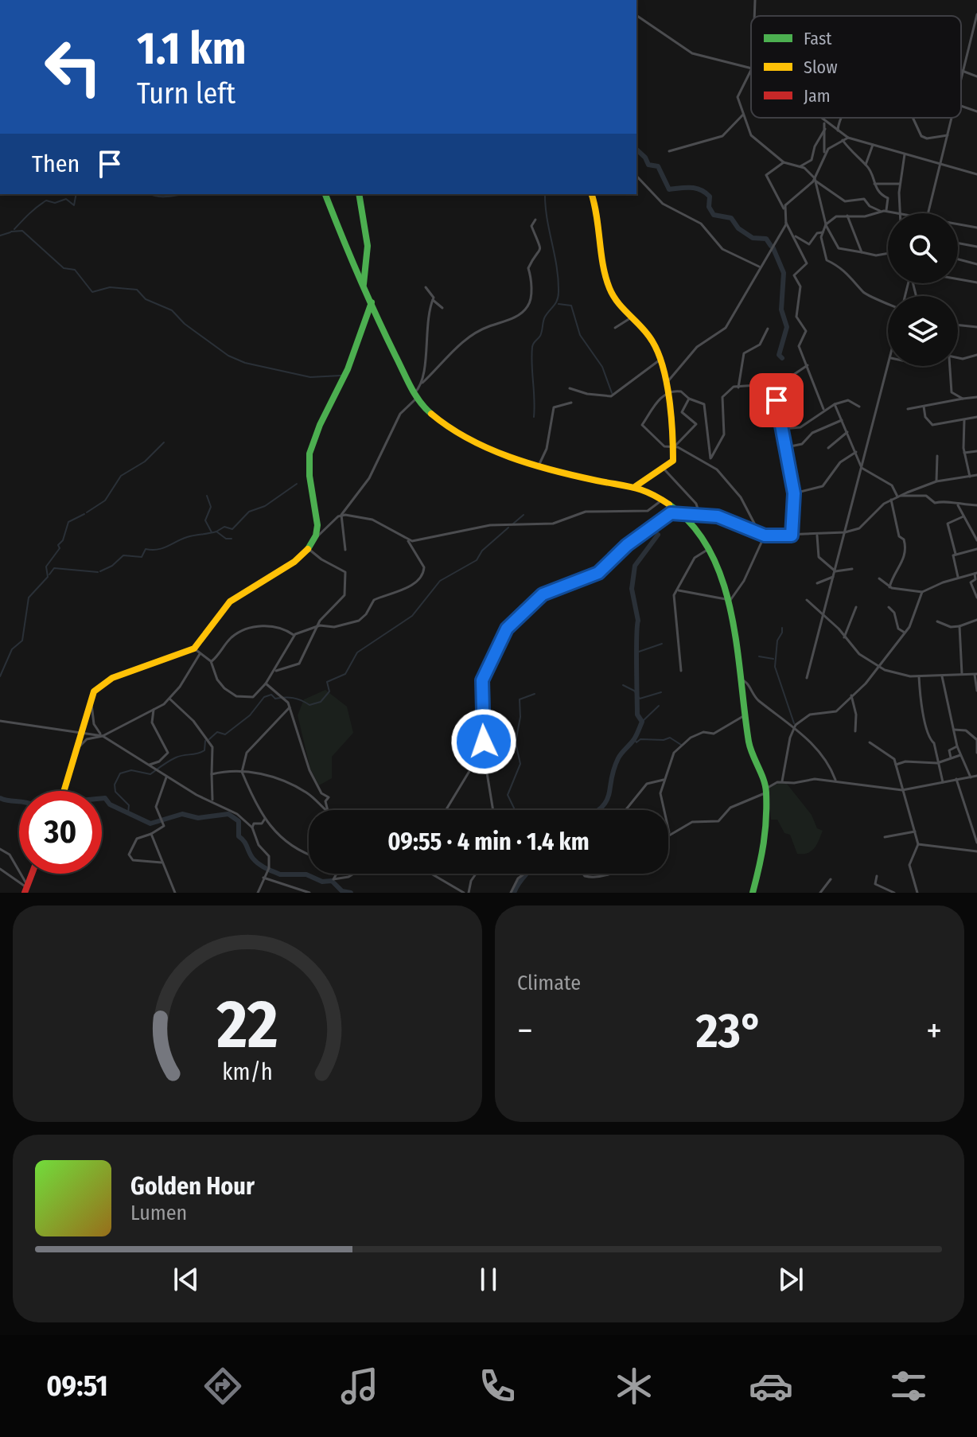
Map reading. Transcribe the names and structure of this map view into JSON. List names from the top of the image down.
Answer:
{
  "legend": ["Fast", "Slow", "Jam"],
  "page": {
    "turn": ["1.1 km", "Turn left"],
    "then": "Then",
    "limit": "30",
    "trip": "09:55 · 4 min · 1.4 km",
    "tile": "Climate",
    "heat": ["−", "23°", "+"],
    "song": ["Golden Hour", "Lumen"],
    "tabs": "09:51",
    "gauge": ["22", "km/h"]
  }
}
